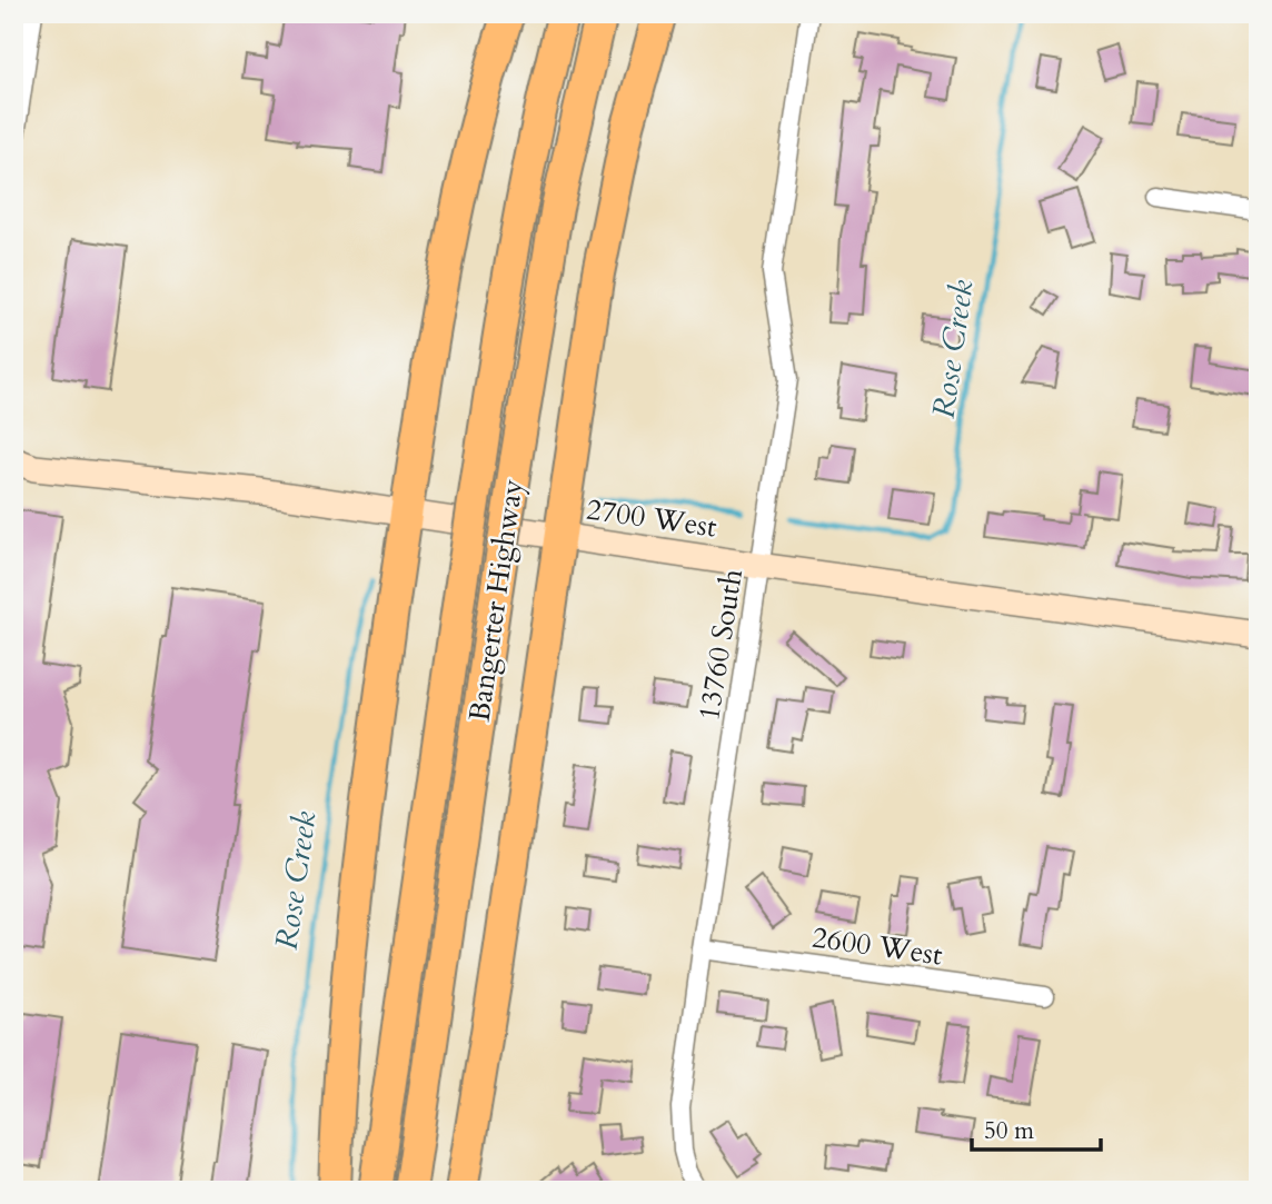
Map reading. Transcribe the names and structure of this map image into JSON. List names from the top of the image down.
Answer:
{
  "streets": {
    "highway": ["Bangerter Highway"],
    "main road": ["2700 West"],
    "street": ["13760 South", "2600 West"]
  },
  "crossings": [
    ["2700 West", "13760 South"],
    ["13760 South", "2600 West"]
  ],
  "water": ["Rose Creek"],
  "scale_bar": "50 m"
}
